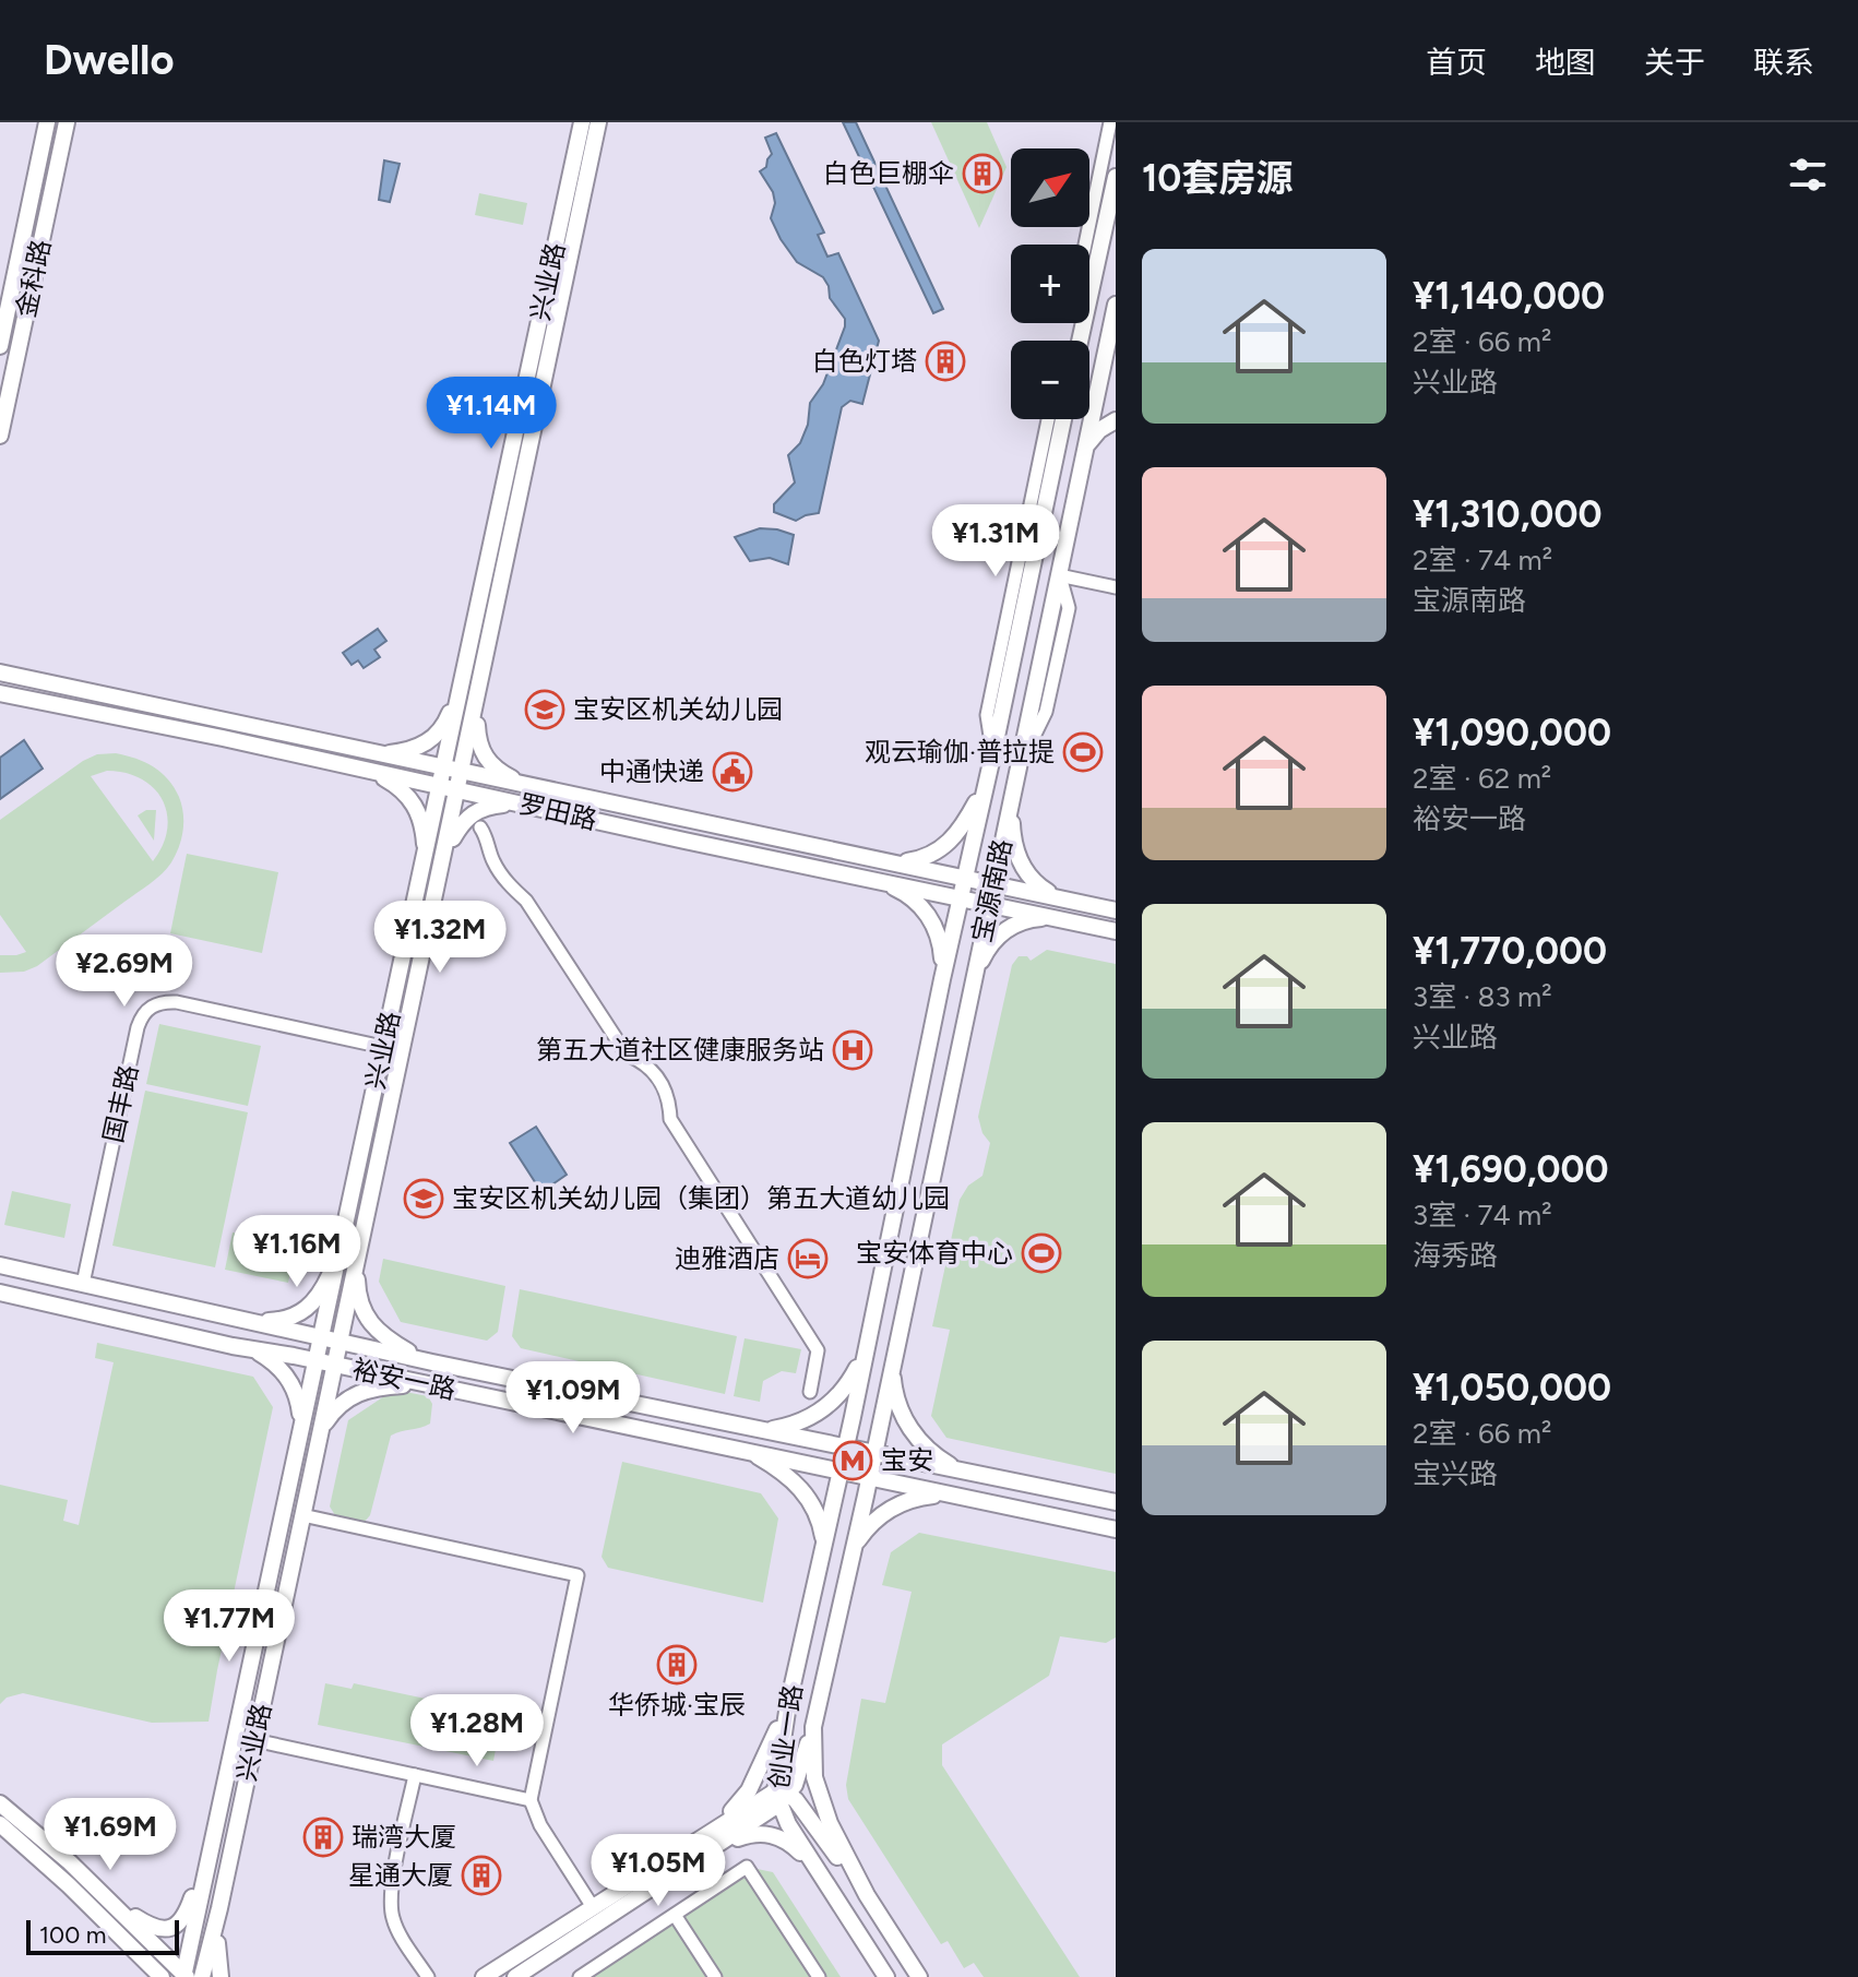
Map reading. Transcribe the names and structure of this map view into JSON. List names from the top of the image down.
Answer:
{
  "streets": {
    "main road": [
      "金科路",
      "兴业路",
      "罗田路",
      "宝源南路",
      "裕安一路",
      "创业一路"
    ],
    "street": ["国丰路"]
  },
  "crossings": [
    ["兴业路", "罗田路"],
    ["兴业路", "国丰路"],
    ["兴业路", "裕安一路"],
    ["罗田路", "宝源南路"],
    ["宝源南路", "裕安一路"],
    ["宝源南路", "创业一路"],
    ["国丰路", "裕安一路"],
    ["裕安一路", "创业一路"]
  ],
  "places": {
    "building": [
      "白色巨棚伞",
      "白色灯塔",
      "华侨城·宝辰",
      "瑞湾大厦",
      "星通大厦"
    ],
    "school or university": ["宝安区机关幼儿园", "宝安区机关幼儿园（集团）第五大道幼儿园"],
    "sports": ["观云瑜伽·普拉提", "宝安体育中心"],
    "public building": ["中通快递"],
    "hospital": ["第五大道社区健康服务站"],
    "hotel": ["迪雅酒店"],
    "metro station": ["宝安"]
  },
  "scale_bar": "100 m",
  "north": "top right",
  "page": {
    "header": "Dwello",
    "nav": [
      "首页",
      "地图",
      "关于",
      "联系"
    ],
    "heading": "10套房源",
    "map_buttons": ["+", "−"],
    "list": [
      {
        "name": "¥1,140,000",
        "note": "2室 · 66 m² · 兴业路"
      },
      {
        "name": "¥1,310,000",
        "note": "2室 · 74 m² · 宝源南路"
      },
      {
        "name": "¥1,090,000",
        "note": "2室 · 62 m² · 裕安一路"
      },
      {
        "name": "¥1,770,000",
        "note": "3室 · 83 m² · 兴业路"
      },
      {
        "name": "¥1,690,000",
        "note": "3室 · 74 m² · 海秀路"
      },
      {
        "name": "¥1,050,000",
        "note": "2室 · 66 m² · 宝兴路"
      }
    ],
    "price": [
      "¥1.14M",
      "¥1.31M",
      "¥1.32M",
      "¥2.69M",
      "¥1.16M",
      "¥1.09M",
      "¥1.77M",
      "¥1.28M",
      "¥1.69M",
      "¥1.05M"
    ],
    "scale": "100 m"
  }
}
